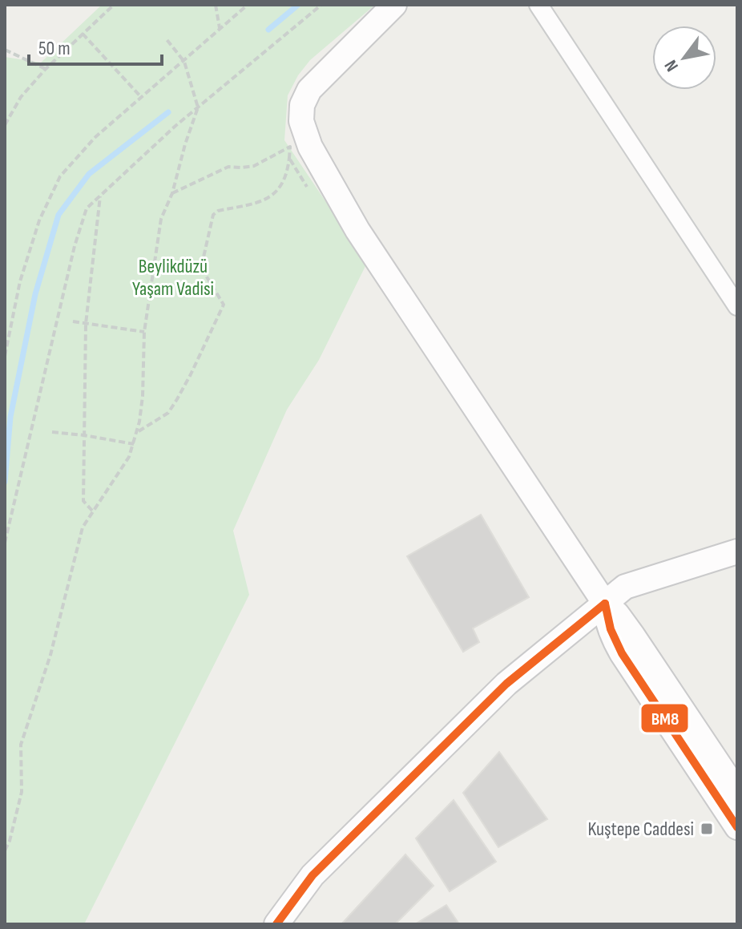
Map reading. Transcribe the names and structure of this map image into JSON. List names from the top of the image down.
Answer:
{
  "parks": ["Beylikdüzü Yaşam Vadisi"],
  "places": {
    "transit": ["Kuştepe Caddesi"]
  },
  "lines": ["transit line BM8"],
  "scale_bar": "50 m",
  "north": "bottom left"
}
